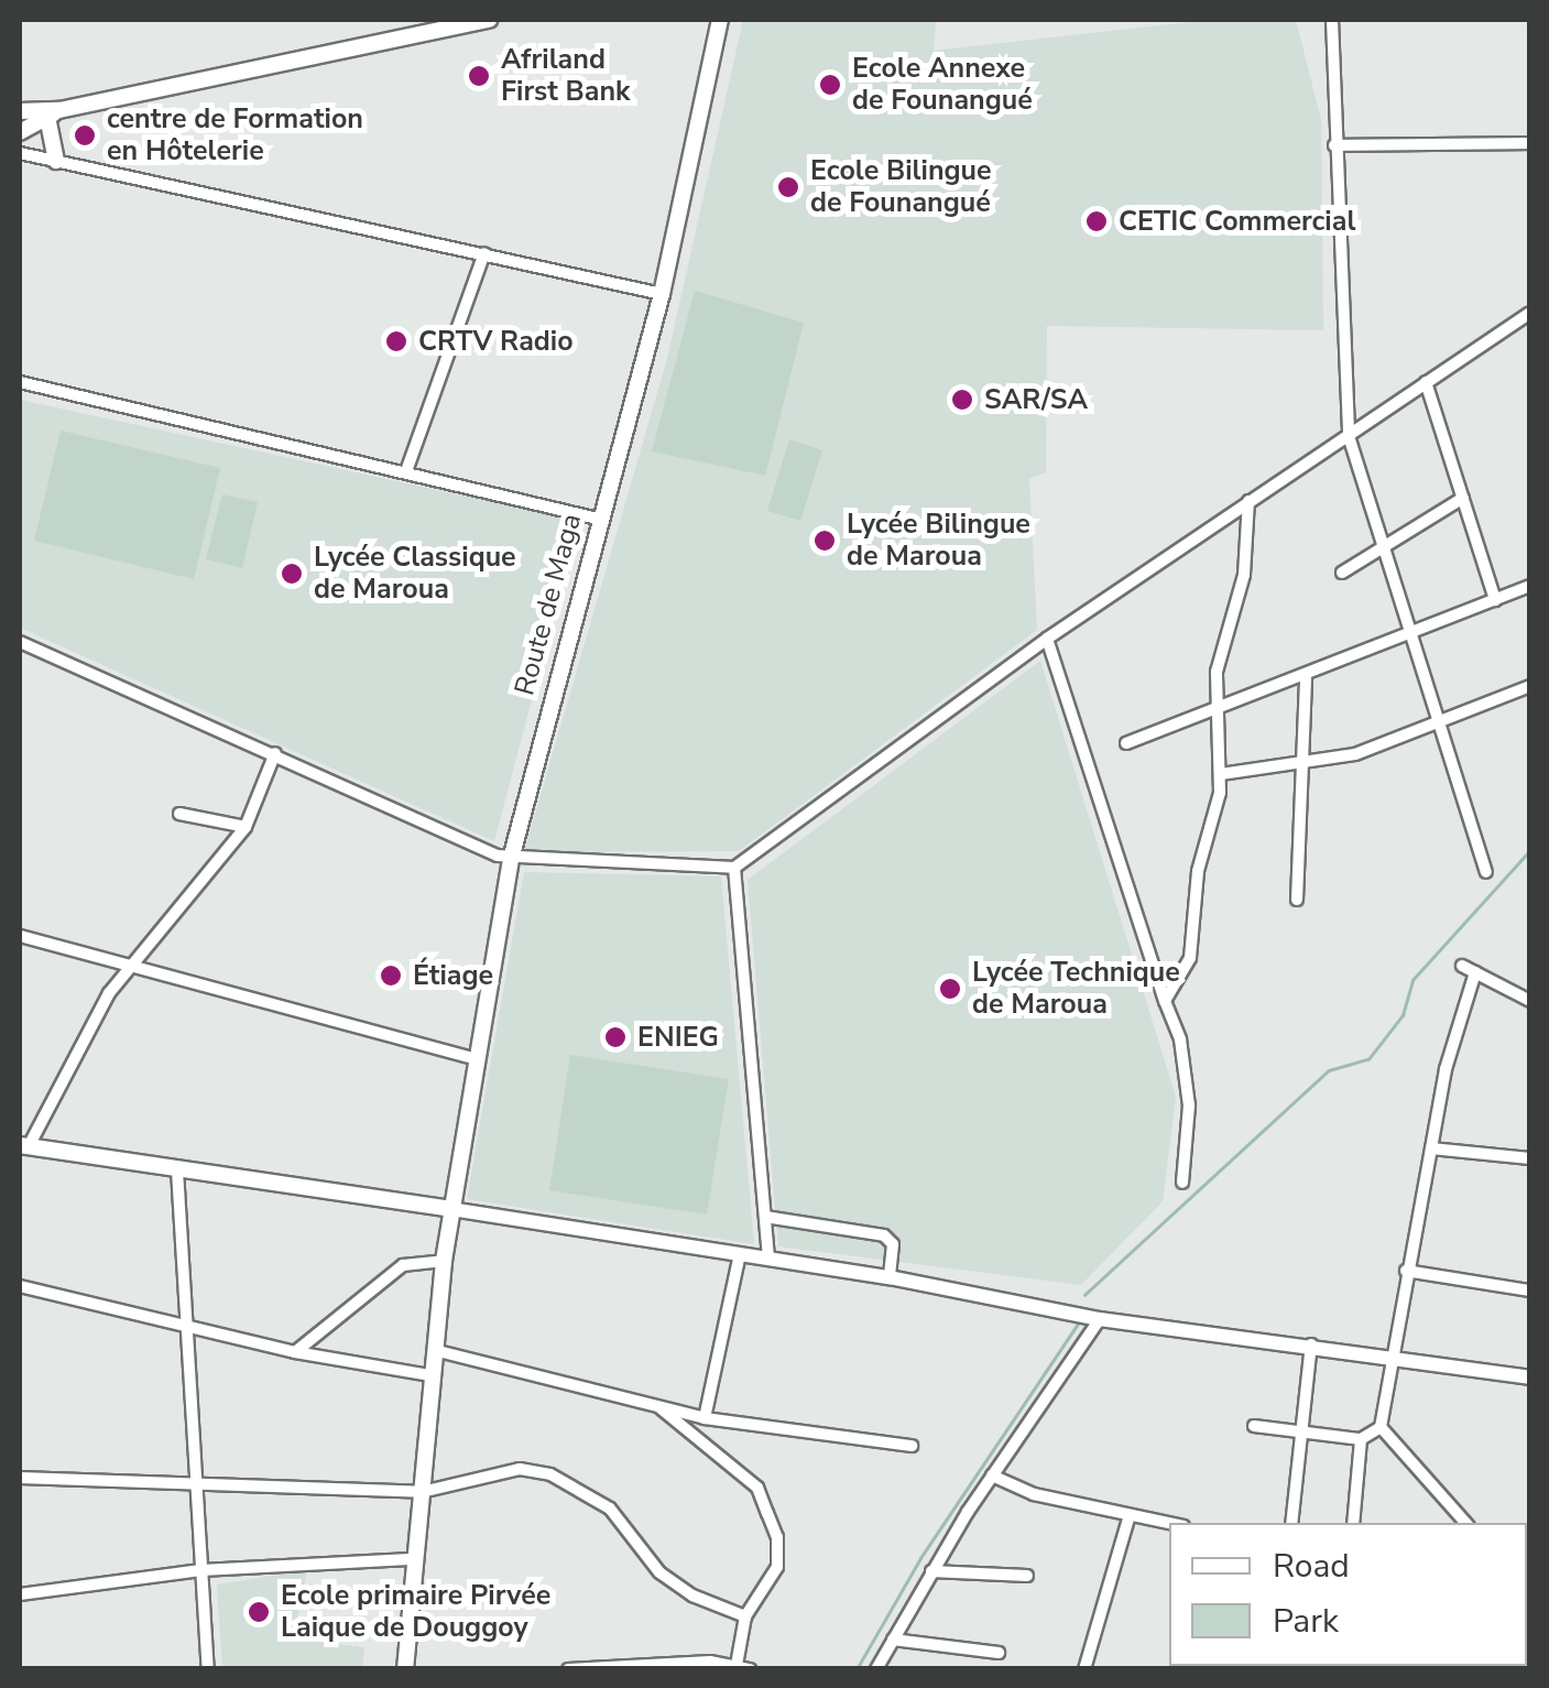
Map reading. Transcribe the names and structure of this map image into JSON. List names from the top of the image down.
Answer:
{
  "streets": {
    "main road": ["Route de Maga"]
  },
  "places": [
    "Afriland First Bank",
    "Ecole Annexe de Founangué",
    "centre de Formation en Hôtelerie",
    "Ecole Bilingue de Founangué",
    "CETIC Commercial",
    "CRTV Radio",
    "SAR/SA",
    "Lycée Bilingue de Maroua",
    "Lycée Classique de Maroua",
    "Étiage",
    "Lycée Technique de Maroua",
    "ENIEG",
    "Ecole primaire Pirvée Laique de Douggoy"
  ],
  "legend": ["Road", "Park"]
}
